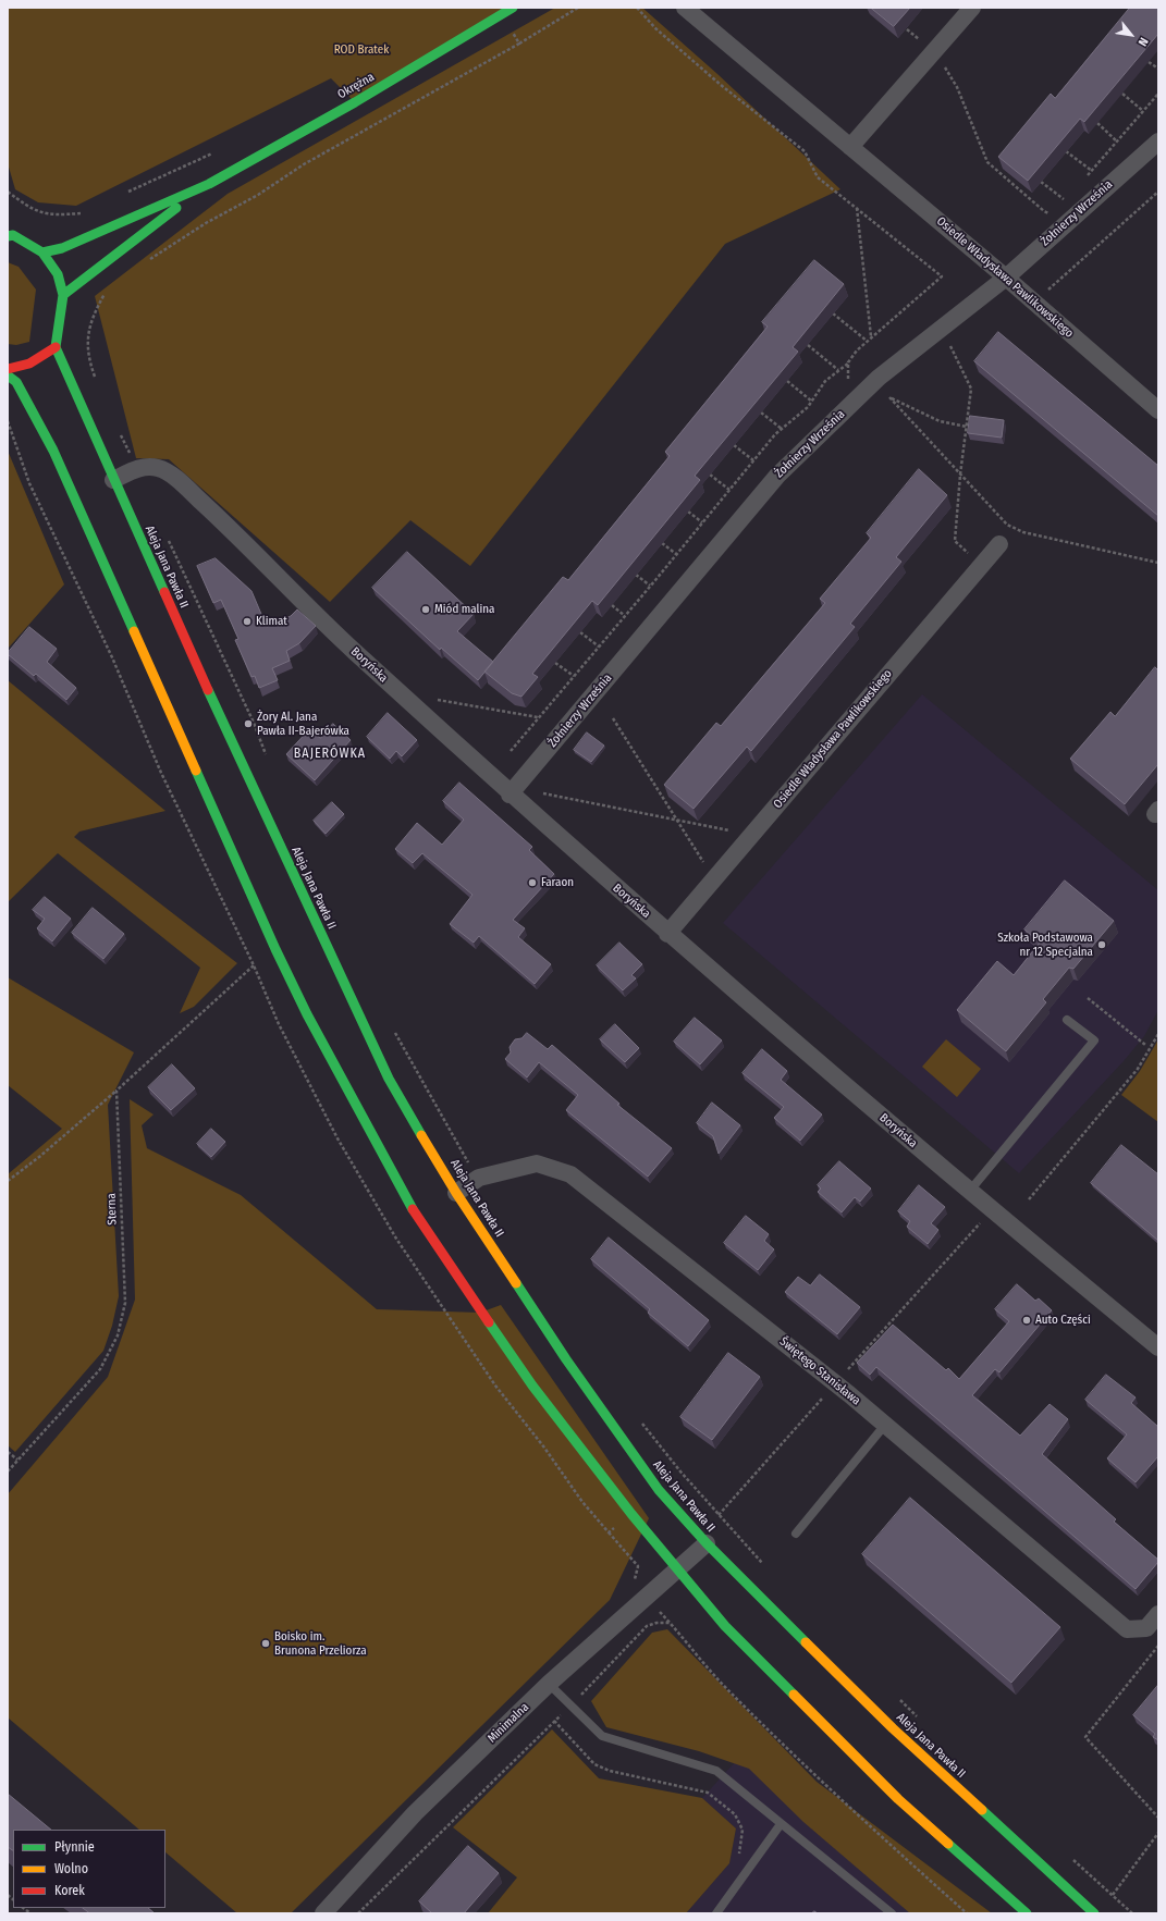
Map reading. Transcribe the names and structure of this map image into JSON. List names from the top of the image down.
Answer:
{
  "streets": {
    "street": [
      "Okrężna",
      "Żołnierzy Września",
      "Osiedle Władysława Pawlikowskiego",
      "Aleja Jana Pawła II",
      "Boryńska",
      "Świętego Stanisława",
      "Minimalna"
    ],
    "path": ["Sterna"]
  },
  "crossings": [
    ["Żołnierzy Września", "Osiedle Władysława Pawlikowskiego"],
    ["Żołnierzy Września", "Boryńska"],
    ["Osiedle Władysława Pawlikowskiego", "Boryńska"],
    ["Aleja Jana Pawła II", "Boryńska"],
    ["Aleja Jana Pawła II", "Świętego Stanisława"],
    ["Aleja Jana Pawła II", "Minimalna"]
  ],
  "districts": ["BAJERÓWKA"],
  "parks": ["ROD Bratek"],
  "places": [
    "Miód malina",
    "Klimat",
    "Żory Al. Jana Pawła II-Bajerówka",
    "Faraon",
    "Szkoła Podstawowa nr 12 Specjalna",
    "Auto Części",
    "Boisko im. Brunona Przeliorza"
  ],
  "legend": ["Płynnie", "Wolno", "Korek"],
  "north": "bottom right"
}
